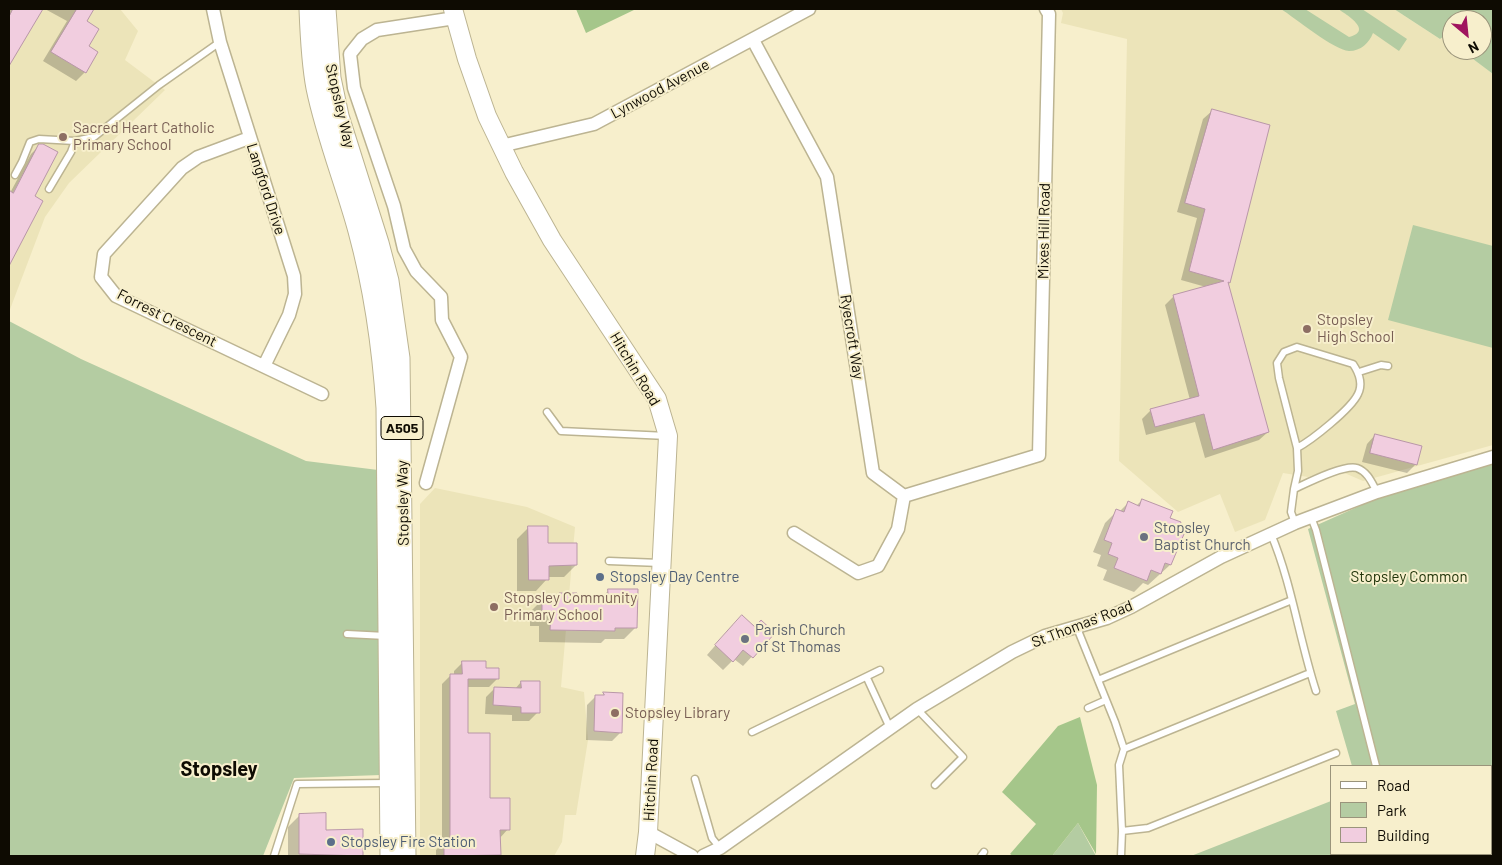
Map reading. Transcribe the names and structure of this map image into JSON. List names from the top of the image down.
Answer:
{
  "streets": {
    "main road": ["Stopsley Way", "A505"],
    "street": [
      "Lynwood Avenue",
      "Langford Drive",
      "Mixes Hill Road",
      "Forrest Crescent",
      "Ryecroft Way",
      "Hitchin Road",
      "St Thomas' Road"
    ]
  },
  "crossings": [
    ["Lynwood Avenue", "Ryecroft Way"],
    ["Lynwood Avenue", "Hitchin Road"],
    ["Stopsley Way", "Hitchin Road"],
    ["Langford Drive", "Forrest Crescent"],
    ["Mixes Hill Road", "Ryecroft Way"]
  ],
  "districts": ["Stopsley"],
  "parks": ["Stopsley Common"],
  "places": [
    "Sacred Heart Catholic Primary School",
    "Stopsley High School",
    "Stopsley Baptist Church",
    "Stopsley Day Centre",
    "Stopsley Community Primary School",
    "Parish Church of St Thomas",
    "Stopsley Library",
    "Stopsley Fire Station"
  ],
  "legend": ["Road", "Park", "Building"],
  "north": "bottom right"
}
